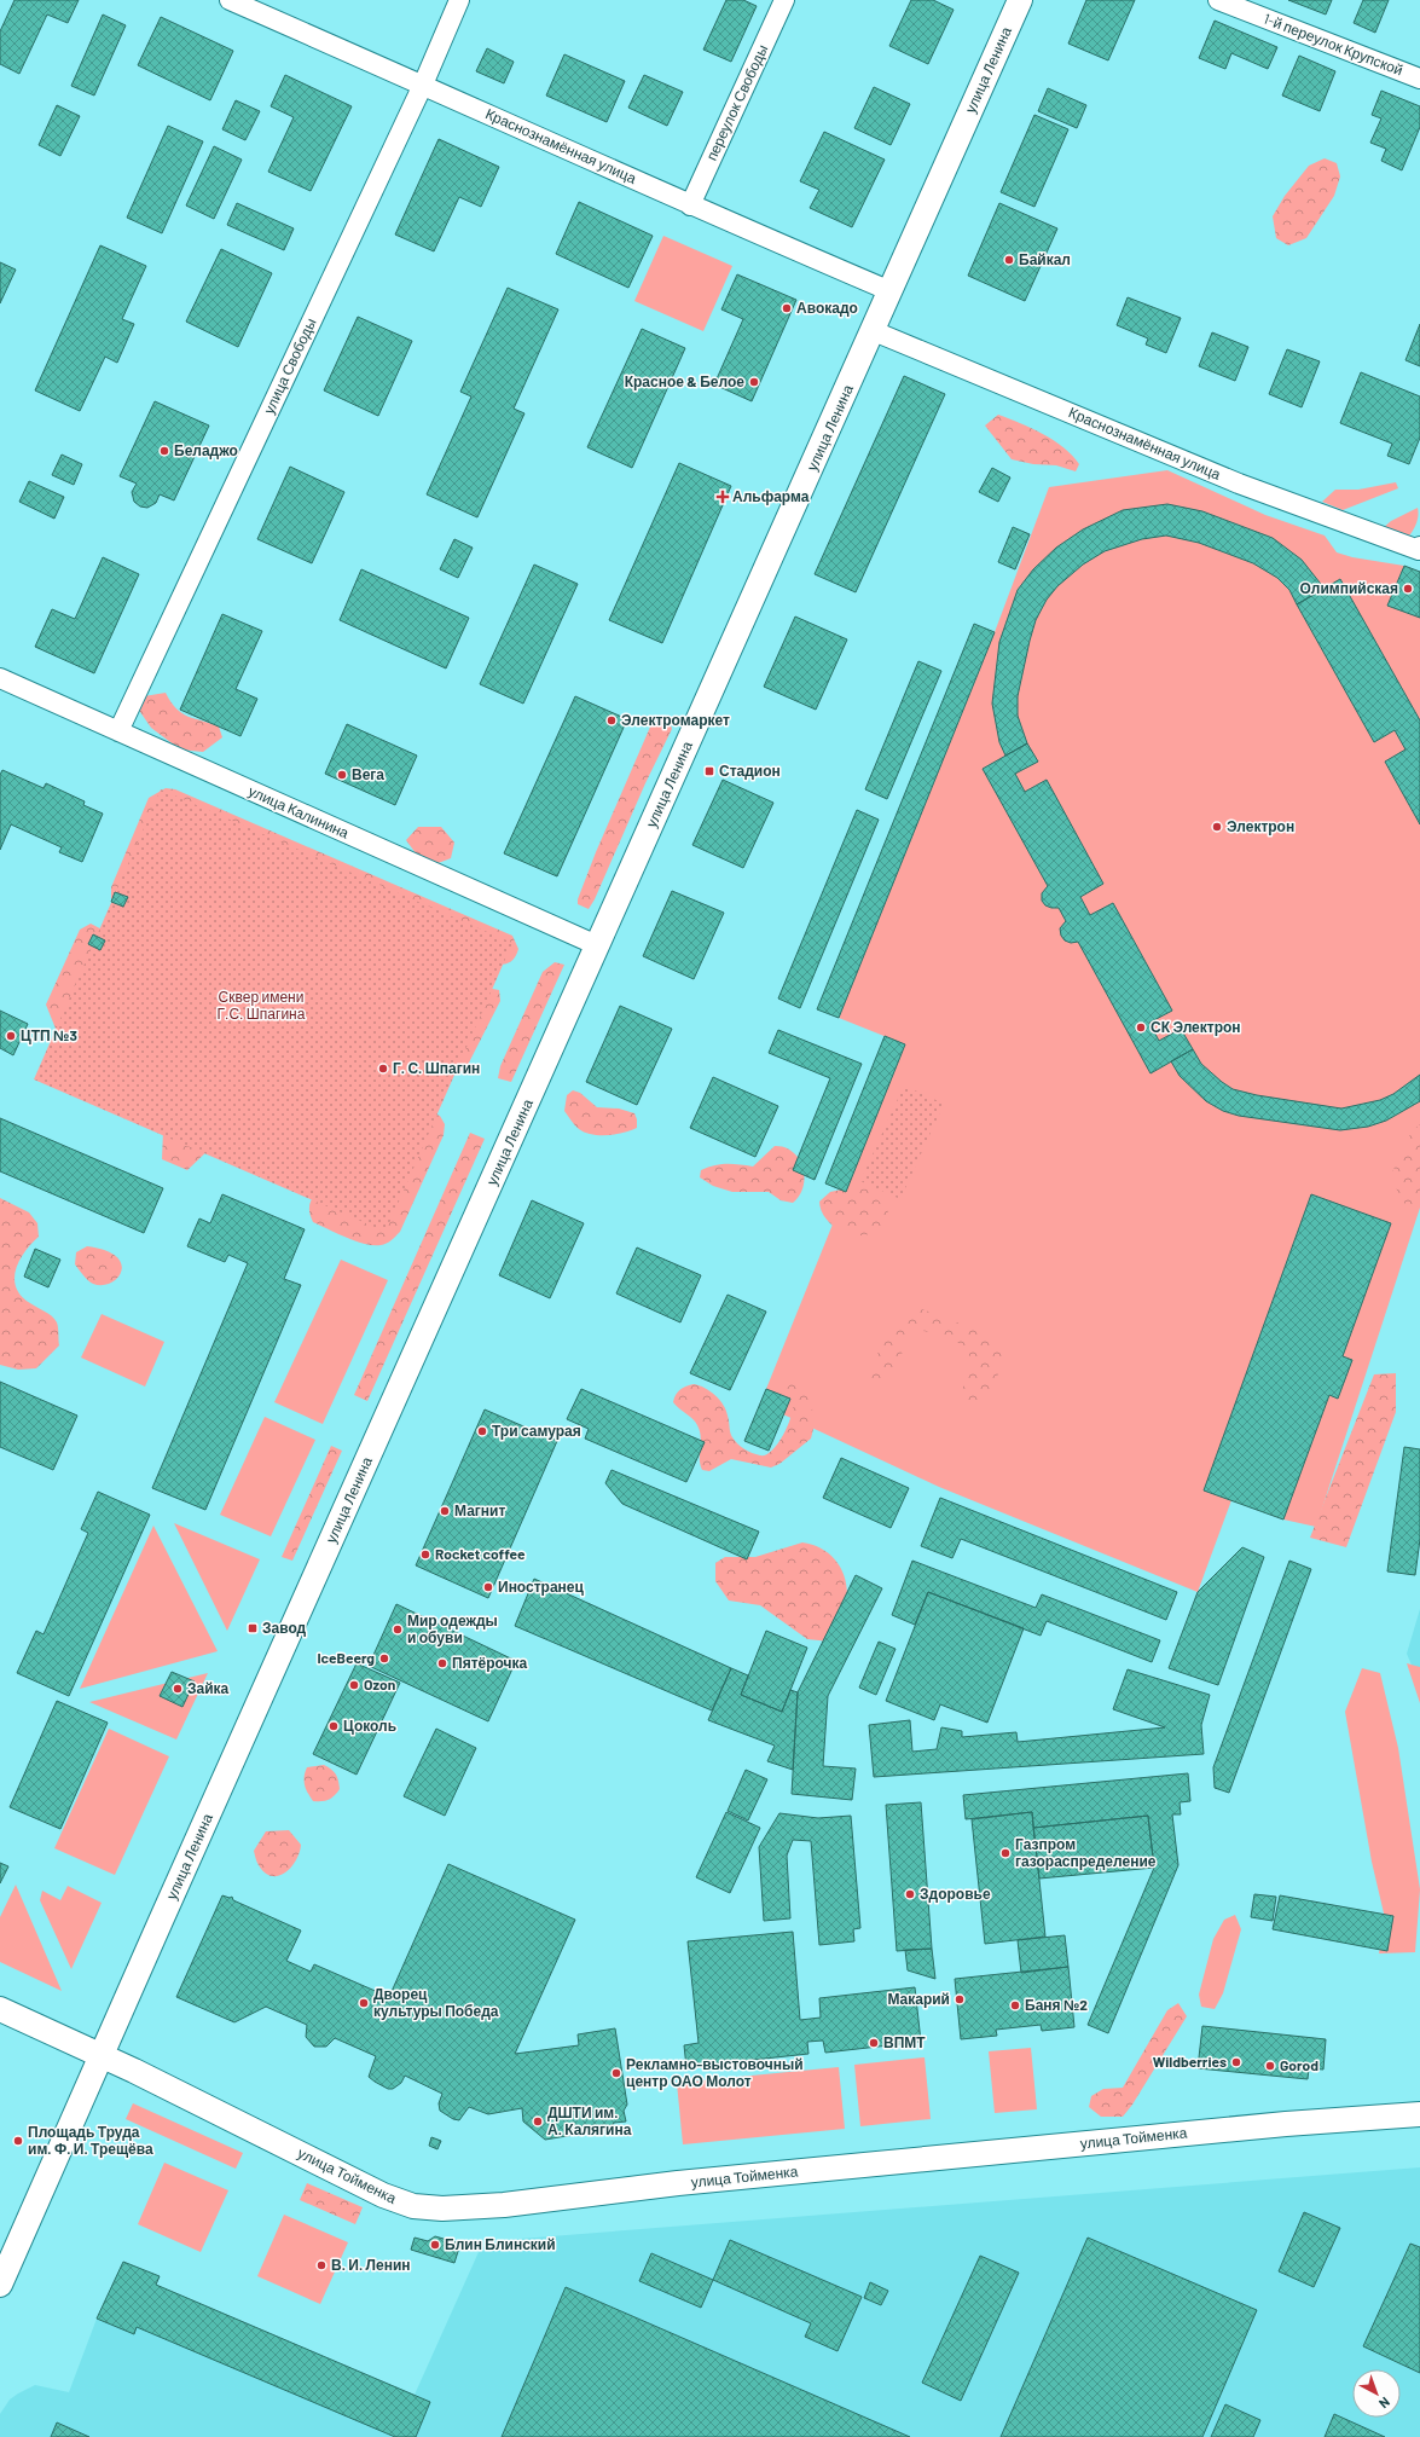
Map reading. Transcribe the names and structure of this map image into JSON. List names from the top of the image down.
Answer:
{
  "streets": {
    "street": [
      "1-й переулок Крупской",
      "улица Ленина",
      "переулок Свободы",
      "Краснознамённая улица",
      "улица Свободы",
      "улица Калинина",
      "улица Тойменка"
    ]
  },
  "crossings": [
    ["улица Ленина", "Краснознамённая улица"],
    ["улица Ленина", "улица Калинина"],
    ["улица Ленина", "улица Тойменка"],
    ["переулок Свободы", "Краснознамённая улица"],
    ["Краснознамённая улица", "улица Свободы"],
    ["улица Свободы", "улица Калинина"]
  ],
  "parks": ["Сквер имени Г.С. Шпагина"],
  "places": {
    "other": [
      "Байкал",
      "Авокадо",
      "Красное & Белое",
      "Беладжо",
      "Олимпийская",
      "Электромаркет",
      "Вега",
      "Электрон",
      "СК Электрон",
      "ЦТП №3",
      "Г. С. Шпагин",
      "Три самурая",
      "Магнит",
      "Rocket coffee",
      "Иностранец",
      "Мир одежды и обуви",
      "IceBeerg",
      "Пятёрочка",
      "Ozon",
      "Зайка",
      "Цоколь",
      "Газпром газораспределение",
      "Здоровье",
      "Макарий",
      "Дворец культуры Победа",
      "Баня №2",
      "ВПМТ",
      "Wildberries",
      "Gorod",
      "Рекламно-выстовочный центр ОАО Молот",
      "ДШТИ им. А. Калягина",
      "Площадь Труда им. Ф. И. Трещёва",
      "Блин Блинский",
      "В. И. Ленин"
    ],
    "health": ["Альфарма"],
    "transit": ["Стадион", "Завод"]
  },
  "north": "bottom right"
}
